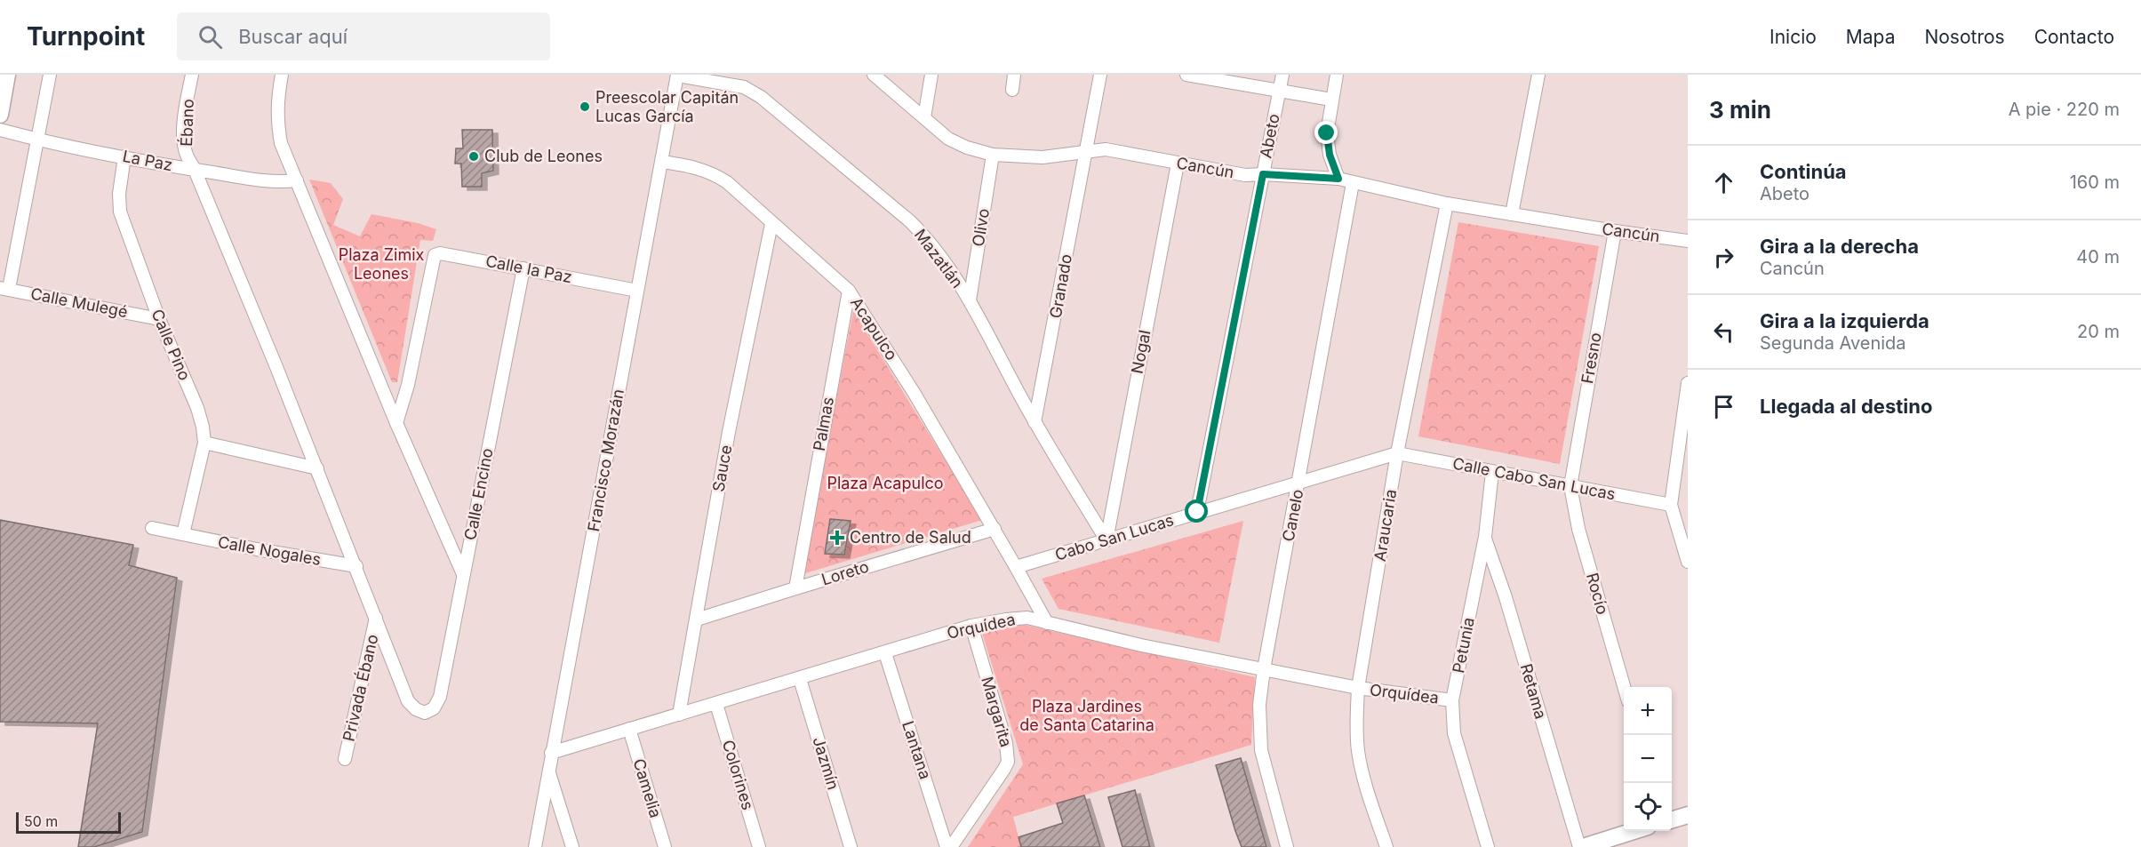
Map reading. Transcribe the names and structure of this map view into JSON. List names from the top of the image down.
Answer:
{
  "streets": {
    "street": [
      "Ébano",
      "Abeto",
      "La Paz",
      "Cancún",
      "Olivo",
      "Mazatlán",
      "Calle la Paz",
      "Granado",
      "Calle Mulegé",
      "Acapulco",
      "Calle Pino",
      "Nogal",
      "Fresno",
      "Palmas",
      "Francisco Morazán",
      "Sauce",
      "Calle Cabo San Lucas",
      "Calle Encino",
      "Canelo",
      "Araucaria",
      "Cabo San Lucas",
      "Calle Nogales",
      "Loreto",
      "Rocío",
      "Orquídea",
      "Petunia",
      "Privada Ébano",
      "Retama",
      "Margarita",
      "Lantana",
      "Jazmín",
      "Colorines",
      "Camelia"
    ]
  },
  "crossings": [
    ["Ébano", "La Paz"],
    ["Ébano", "Calle Encino"],
    ["Ébano", "Calle Nogales"],
    ["Ébano", "Privada Ébano"],
    ["Abeto", "Cancún"],
    ["Abeto", "Cabo San Lucas"],
    ["La Paz", "Calle Pino"],
    ["Cancún", "Olivo"],
    ["Cancún", "Granado"],
    ["Cancún", "Nogal"],
    ["Cancún", "Fresno"],
    ["Cancún", "Canelo"],
    ["Cancún", "Araucaria"],
    ["Olivo", "Mazatlán"],
    ["Mazatlán", "Granado"],
    ["Mazatlán", "Nogal"],
    ["Mazatlán", "Francisco Morazán"],
    ["Mazatlán", "Cabo San Lucas"],
    ["Calle la Paz", "Francisco Morazán"],
    ["Calle la Paz", "Calle Encino"],
    ["Calle Mulegé", "Calle Pino"],
    ["Acapulco", "Palmas"],
    ["Acapulco", "Francisco Morazán"],
    ["Acapulco", "Sauce"],
    ["Acapulco", "Cabo San Lucas"],
    ["Acapulco", "Loreto"],
    ["Calle Pino", "Calle Nogales"],
    ["Nogal", "Cabo San Lucas"],
    ["Fresno", "Calle Cabo San Lucas"],
    ["Fresno", "Rocío"],
    ["Palmas", "Loreto"],
    ["Francisco Morazán", "Orquídea"],
    ["Sauce", "Loreto"],
    ["Sauce", "Orquídea"],
    ["Calle Cabo San Lucas", "Araucaria"],
    ["Calle Cabo San Lucas", "Cabo San Lucas"],
    ["Calle Cabo San Lucas", "Rocío"],
    ["Calle Cabo San Lucas", "Petunia"],
    ["Canelo", "Cabo San Lucas"],
    ["Canelo", "Orquídea"],
    ["Araucaria", "Cabo San Lucas"],
    ["Araucaria", "Orquídea"],
    ["Orquídea", "Petunia"],
    ["Orquídea", "Margarita"],
    ["Orquídea", "Lantana"],
    ["Orquídea", "Jazmín"],
    ["Orquídea", "Colorines"],
    ["Orquídea", "Camelia"],
    ["Petunia", "Retama"],
    ["Margarita", "Lantana"]
  ],
  "parks": ["Plaza Zimix Leones", "Plaza Acapulco", "Plaza Jardines de Santa Catarina"],
  "places": {
    "other": ["Preescolar Capitán Lucas García", "Club de Leones"],
    "health": ["Centro de Salud"]
  },
  "scale_bar": "50 m",
  "page": {
    "header": "Turnpoint",
    "search": "Buscar aquí",
    "nav": [
      "Inicio",
      "Mapa",
      "Nosotros",
      "Contacto"
    ],
    "heading": ["3 min", "A pie · 220 m"],
    "list": [
      ["Continúa", "Abeto", "160 m"],
      ["Gira a la derecha", "Cancún", "40 m"],
      ["Gira a la izquierda", "Segunda Avenida", "20 m"],
      "Llegada al destino"
    ],
    "map_buttons": ["+", "−"],
    "scale": "50 m"
  }
}
